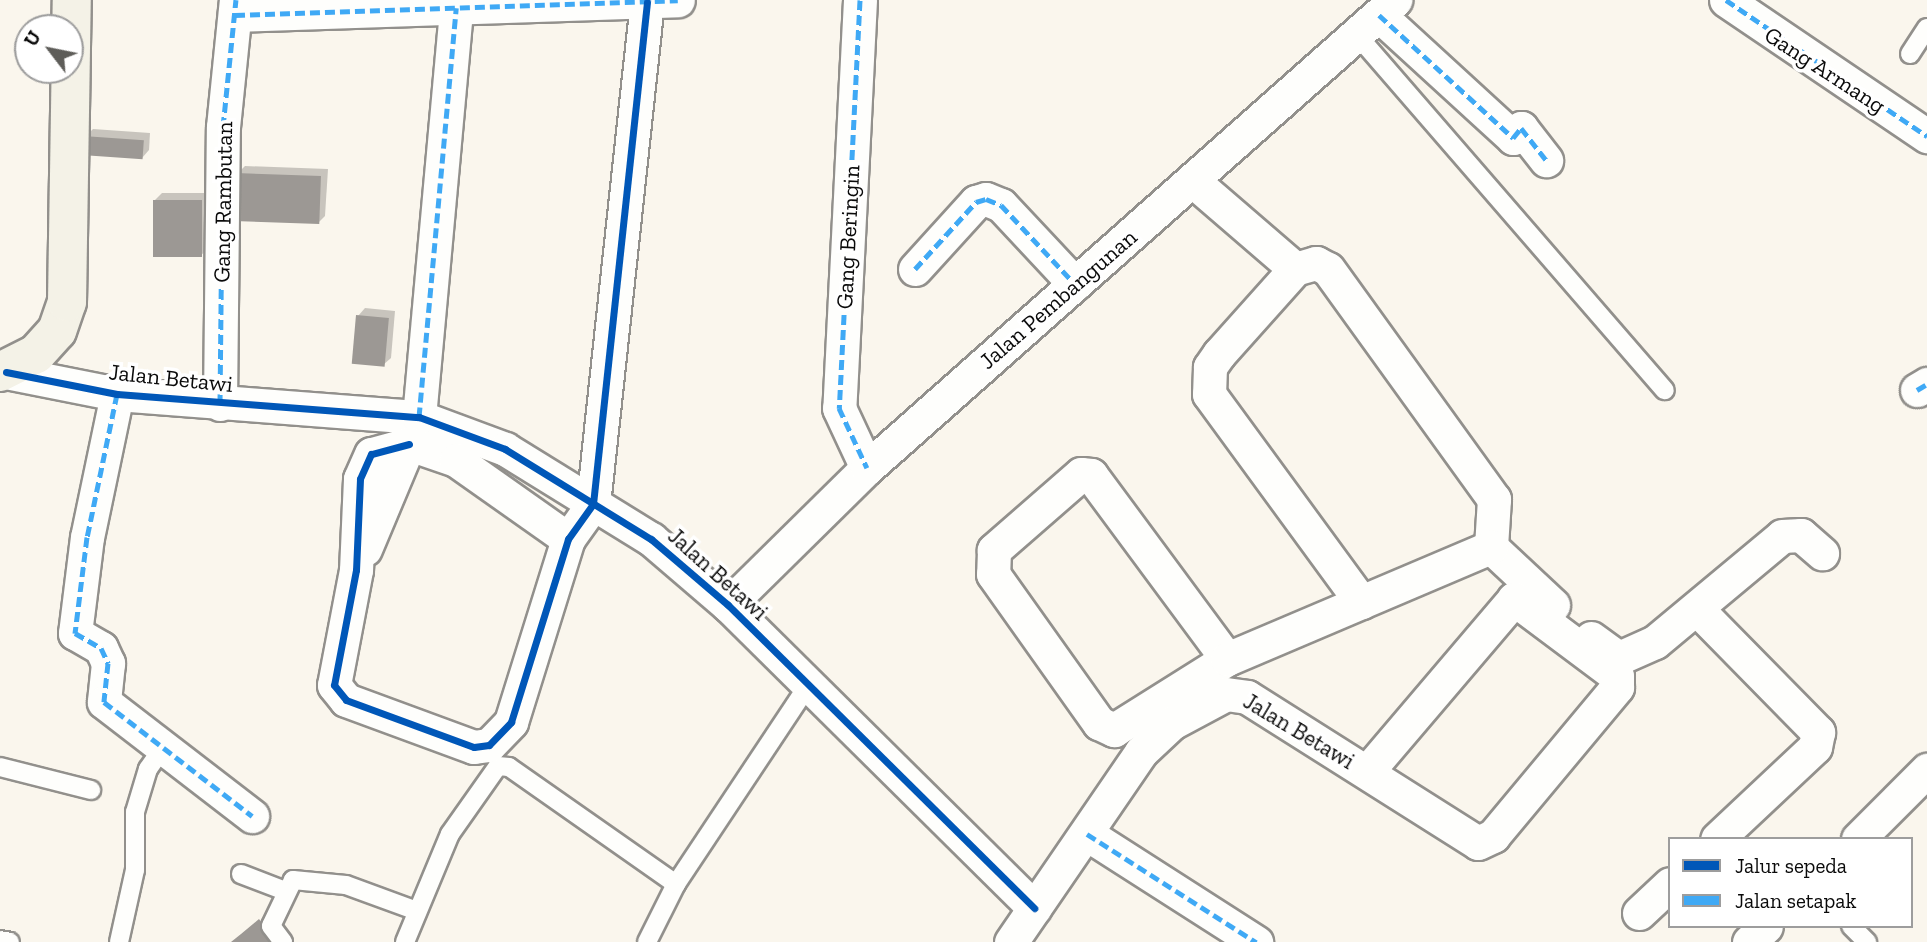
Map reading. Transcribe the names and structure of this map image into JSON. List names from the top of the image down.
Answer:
{
  "streets": {
    "street": [
      "Gang Armang",
      "Gang Rambutan",
      "Gang Beringin",
      "Jalan Pembangunan",
      "Jalan Betawi"
    ]
  },
  "crossings": [
    ["Gang Rambutan", "Jalan Betawi"],
    ["Gang Beringin", "Jalan Pembangunan"],
    ["Jalan Pembangunan", "Jalan Betawi"]
  ],
  "legend": ["Jalur sepeda", "Jalan setapak"],
  "north": "top left"
}
